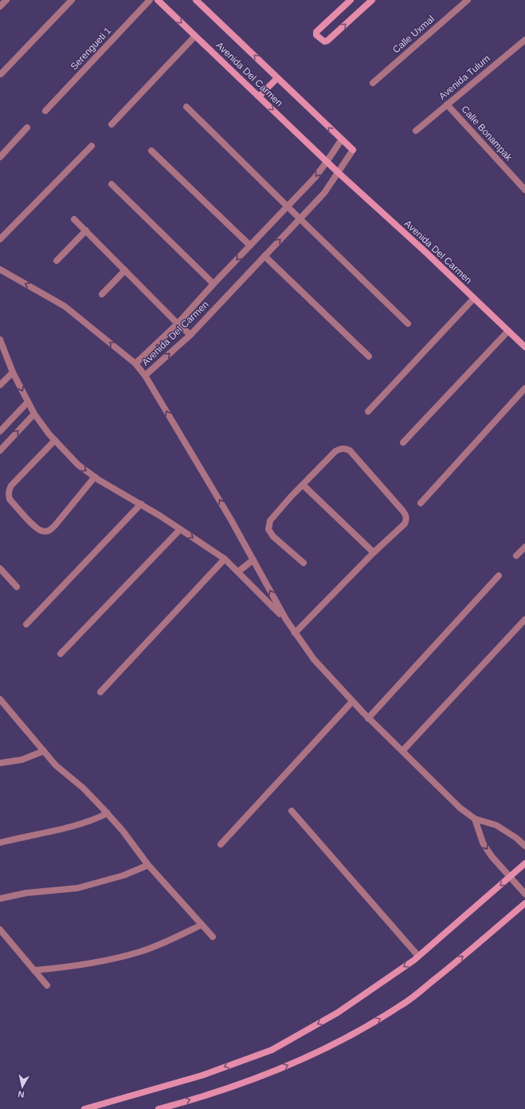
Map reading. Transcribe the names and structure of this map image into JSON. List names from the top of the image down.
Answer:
{
  "streets": {
    "main road": ["Avenida Del Carmen"],
    "street": [
      "Calle Uxmal",
      "Serengueti 1",
      "Avenida Tulum",
      "Calle Bonampak"
    ]
  },
  "crossings": [
    ["Avenida Tulum", "Calle Bonampak"]
  ],
  "north": "bottom"
}
